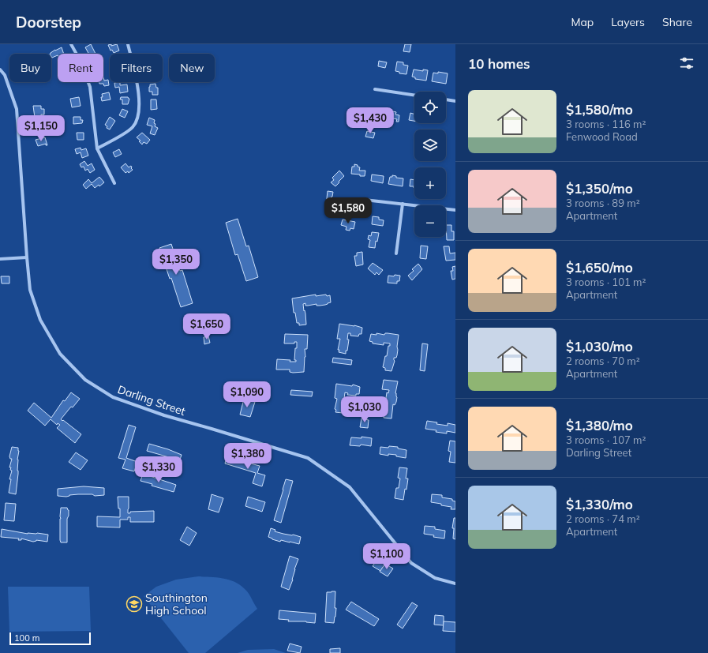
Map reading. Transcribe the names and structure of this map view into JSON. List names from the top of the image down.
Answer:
{
  "streets": {
    "street": ["Darling Street"]
  },
  "places": {
    "school or university": ["Southington High School"]
  },
  "scale_bar": "100 m",
  "page": {
    "header": "Doorstep",
    "nav": ["Map", "Layers", "Share"],
    "heading": "10 homes",
    "chip": [
      "Buy",
      "Rent",
      "Filters",
      "New"
    ],
    "list": [
      {
        "name": "$1,580/mo",
        "note": "3 rooms · 116 m² · Fenwood Road"
      },
      {
        "name": "$1,350/mo",
        "note": "3 rooms · 89 m² · Apartment"
      },
      {
        "name": "$1,650/mo",
        "note": "3 rooms · 101 m² · Apartment"
      },
      {
        "name": "$1,030/mo",
        "note": "2 rooms · 70 m² · Apartment"
      },
      {
        "name": "$1,380/mo",
        "note": "3 rooms · 107 m² · Darling Street"
      },
      {
        "name": "$1,330/mo",
        "note": "2 rooms · 74 m² · Apartment"
      }
    ],
    "map_buttons": ["+", "−"],
    "price": [
      "$1,430",
      "$1,150",
      "$1,580",
      "$1,350",
      "$1,650",
      "$1,090",
      "$1,030",
      "$1,380",
      "$1,330",
      "$1,100"
    ],
    "scale": "100 m"
  }
}
